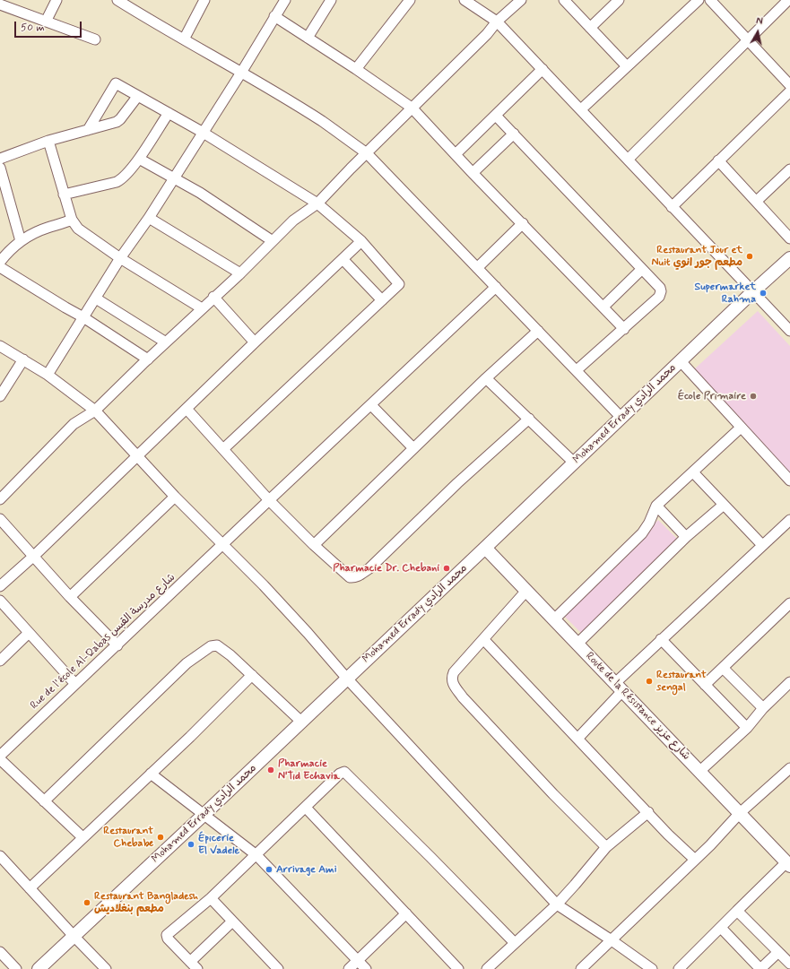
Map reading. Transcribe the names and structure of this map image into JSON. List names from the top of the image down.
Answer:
{
  "streets": {
    "street": ["Mohamed Errady محمد الرادي", "Rue de l'école Al-Qabas شارع مدرسة القبس", "Route de la Résistance شارع عزيز"]
  },
  "crossings": [
    ["Mohamed Errady محمد الرادي", "Route de la Résistance شارع عزيز"]
  ],
  "places": [
    "Restaurant Jour et Nuit مطعم جور انوي",
    "Supermarket Rahma",
    "École Primaire",
    "Pharmacie Dr. Chebani",
    "Restaurant sengal",
    "Pharmacie N'Tid Echavia",
    "Restaurant Chebabe",
    "Épicerie El Vadele",
    "Arrivage Ami",
    "Restaurant Bangladesh مطعم بنغلاديش"
  ],
  "scale_bar": "50 m",
  "north": "top"
}
